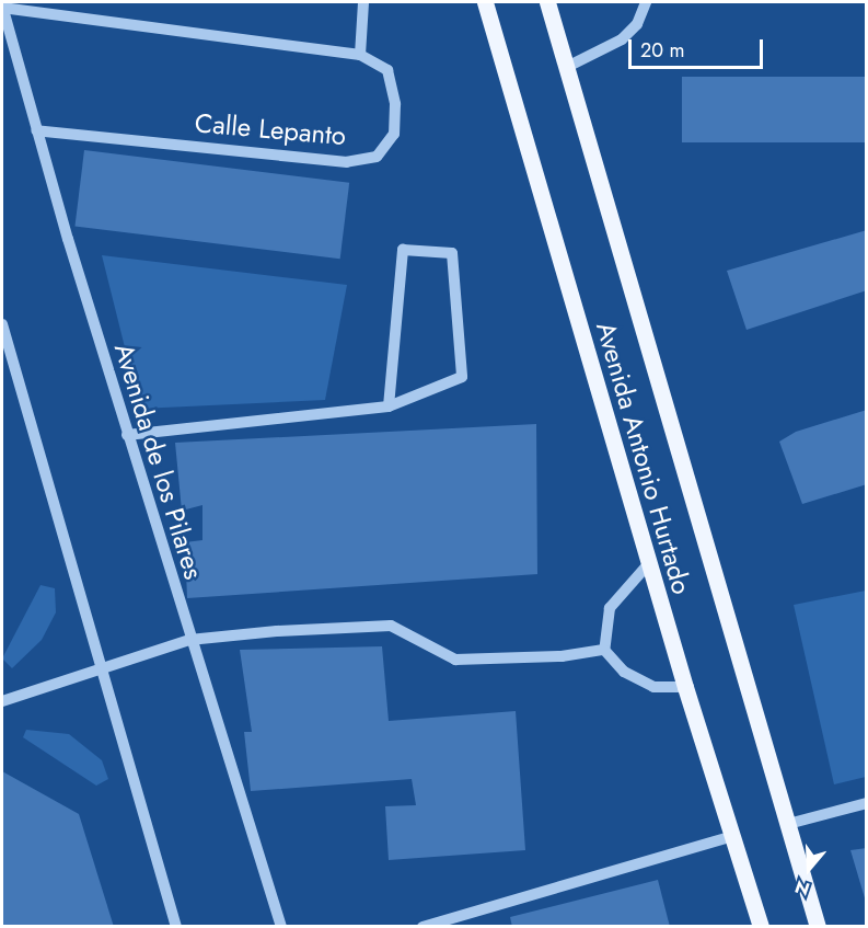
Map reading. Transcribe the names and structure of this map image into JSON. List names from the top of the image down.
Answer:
{
  "streets": {
    "main road": ["Avenida Antonio Hurtado"],
    "street": ["Calle Lepanto", "Avenida de los Pilares"]
  },
  "crossings": [
    ["Calle Lepanto", "Avenida de los Pilares"]
  ],
  "scale_bar": "20 m",
  "north": "bottom"
}
